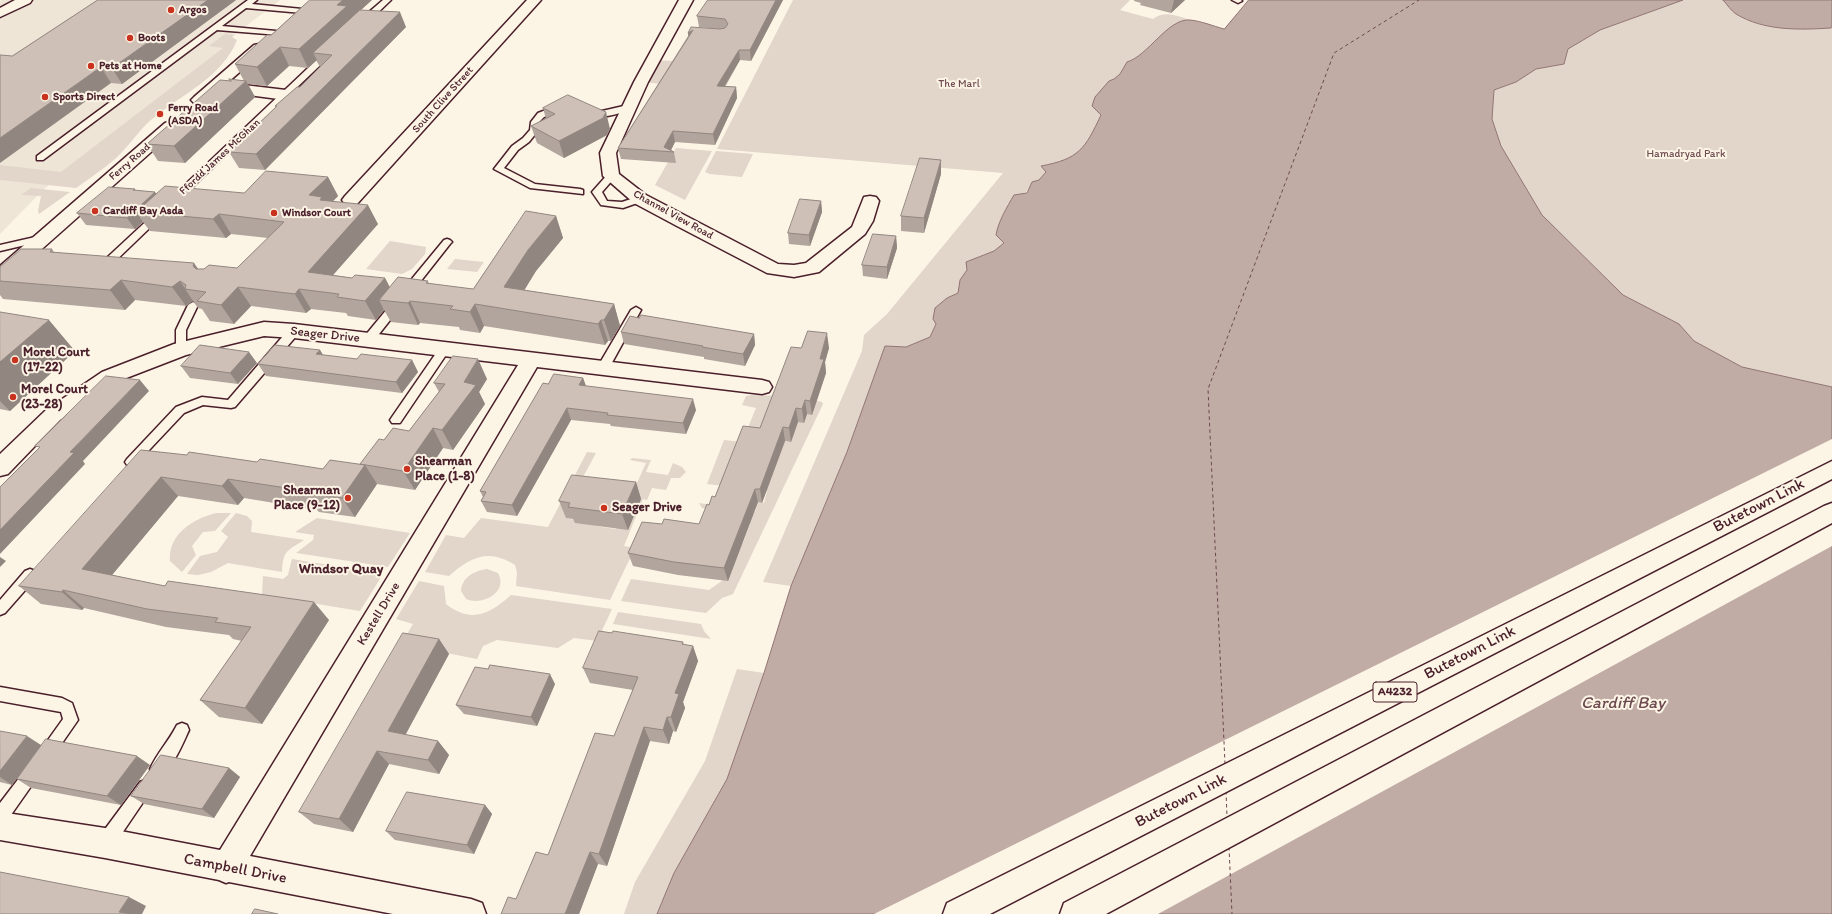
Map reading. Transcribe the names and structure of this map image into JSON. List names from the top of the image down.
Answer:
{
  "streets": {
    "street": [
      "South Clive Street",
      "Ferry Road",
      "Channel View Road",
      "Seager Drive",
      "Butetown Link",
      "Kestell Drive",
      "A4232",
      "Campbell Drive"
    ],
    "lane": ["Ffordd James McGhan"]
  },
  "crossings": [
    ["Seager Drive", "Kestell Drive"],
    ["Kestell Drive", "Campbell Drive"]
  ],
  "districts": ["Windsor Quay"],
  "water": ["Cardiff Bay"],
  "parks": ["The Marl", "Hamadryad Park"],
  "places": [
    "Argos",
    "Boots",
    "Pets at Home",
    "Sports Direct",
    "Ferry Road (ASDA)",
    "Cardiff Bay Asda",
    "Windsor Court",
    "Morel Court (17-22)",
    "Morel Court (23-28)",
    "Shearman Place (1-8)",
    "Shearman Place (9-12)",
    "Seager Drive"
  ]
}
